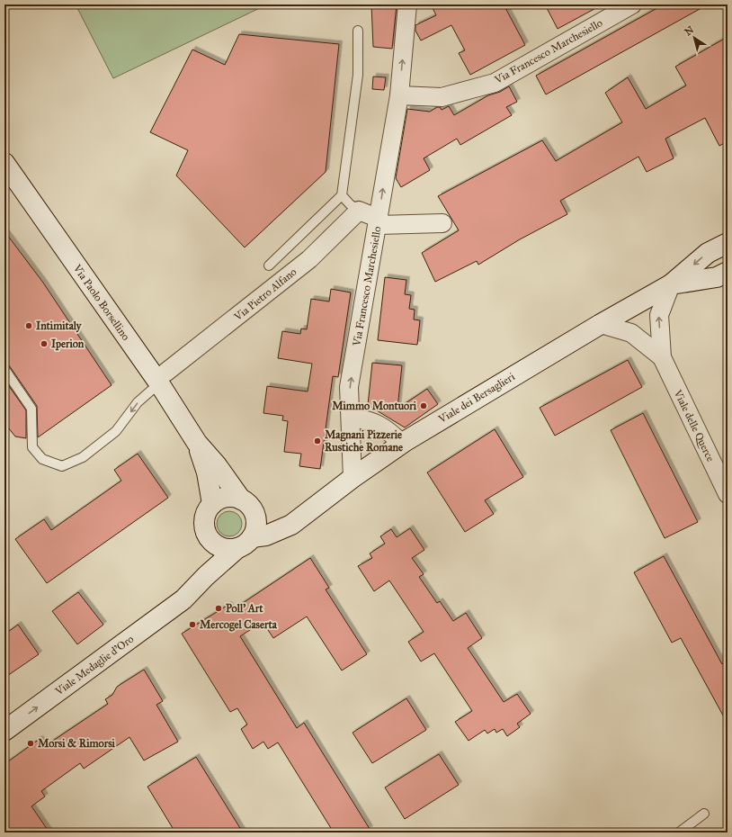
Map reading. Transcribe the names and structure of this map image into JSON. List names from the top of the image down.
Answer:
{
  "streets": {
    "main road": ["Via Paolo Borsellino", "Viale dei Bersaglieri", "Viale Medaglie d'Oro"],
    "street": ["Via Francesco Marchesiello", "Via Pietro Alfano", "Viale delle Querce"]
  },
  "crossings": [
    ["Via Francesco Marchesiello", "Viale dei Bersaglieri"],
    ["Via Pietro Alfano", "Via Paolo Borsellino"],
    ["Via Paolo Borsellino", "Viale dei Bersaglieri"],
    ["Via Paolo Borsellino", "Viale Medaglie d'Oro"],
    ["Viale dei Bersaglieri", "Viale delle Querce"],
    ["Viale dei Bersaglieri", "Viale Medaglie d'Oro"]
  ],
  "one_way": ["Via Francesco Marchesiello", "Viale Medaglie d'Oro"],
  "places": [
    "Intimitaly",
    "Iperion",
    "Mimmo Montuori",
    "Magnani Pizzerie Rustiche Romane",
    "Poll' Art",
    "Mercogel Caserta",
    "Morsi & Rimorsi"
  ],
  "north": "top left"
}
